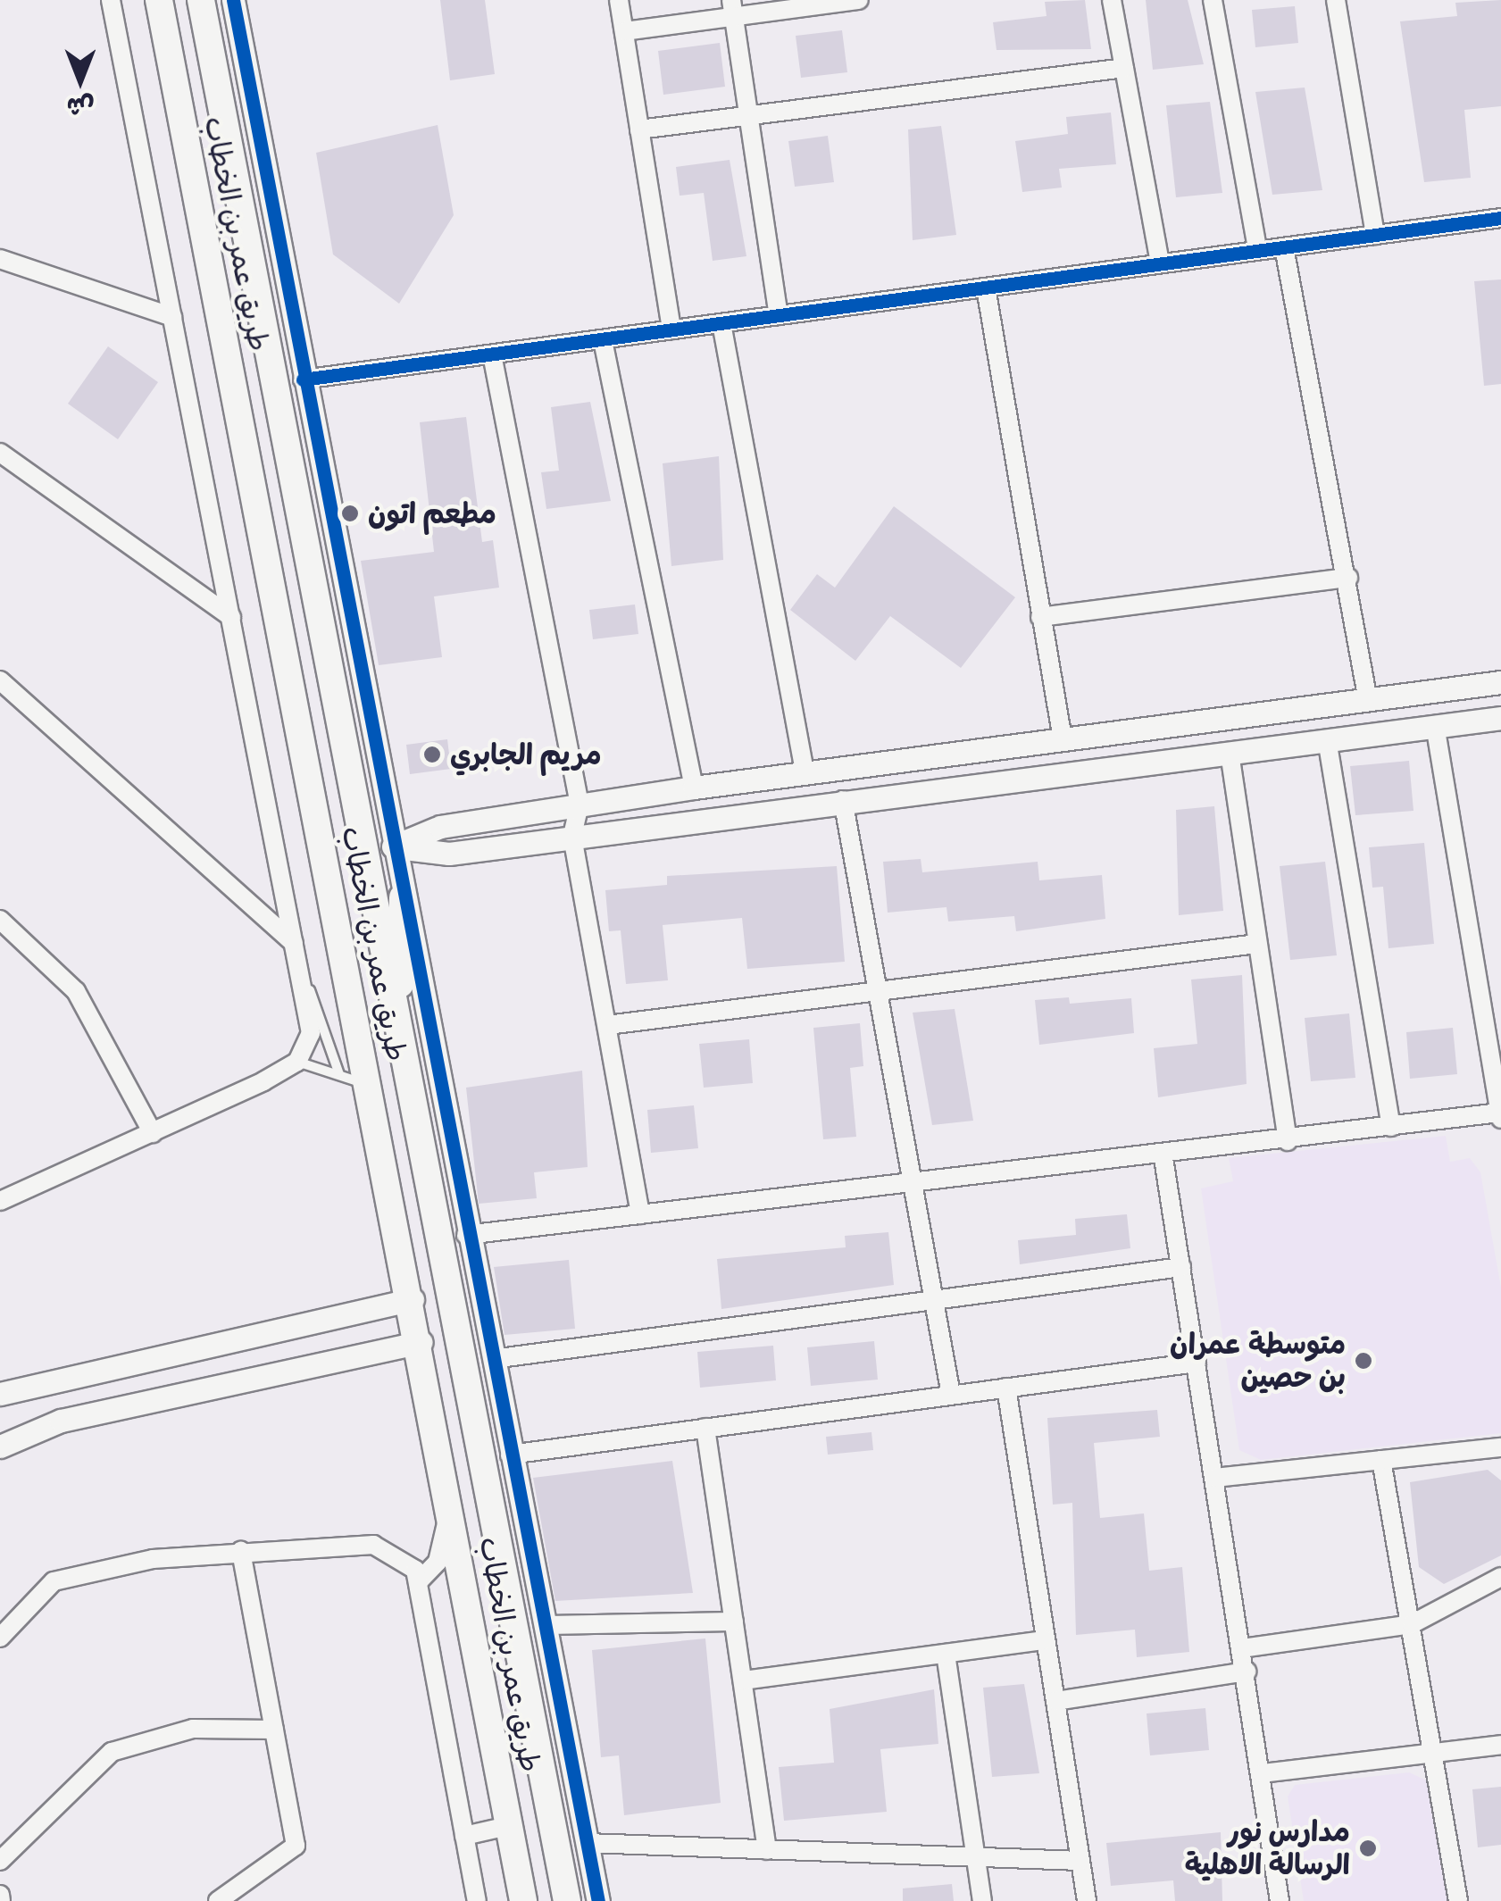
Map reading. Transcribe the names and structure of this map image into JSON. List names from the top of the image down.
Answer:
{
  "streets": {
    "main road": ["طريق عمر بن الخطاب"]
  },
  "places": [
    "مطعم اتون",
    "مريم الجابري",
    "متوسطة عمران بن حصين",
    "مدارس نور الرسالة الاهلية"
  ],
  "north": "bottom"
}
